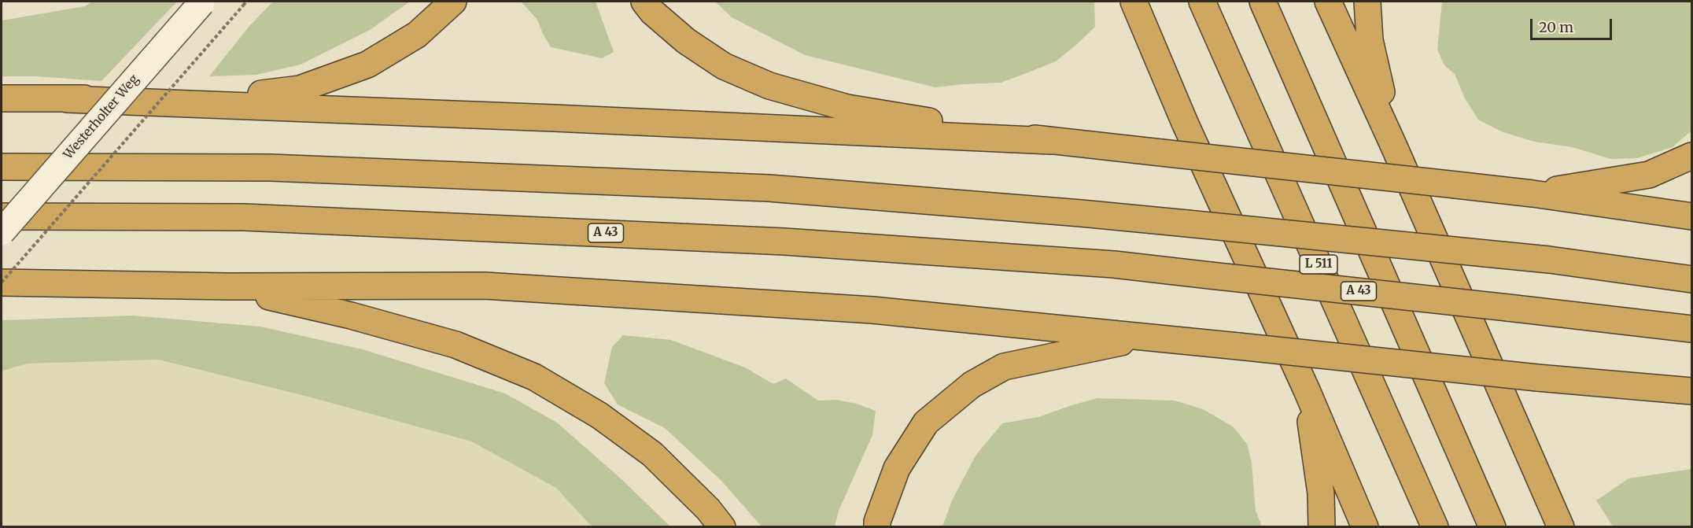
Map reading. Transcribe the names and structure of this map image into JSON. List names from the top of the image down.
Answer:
{
  "streets": {
    "highway": ["A 43", "L 511"],
    "street": ["Westerholter Weg"]
  },
  "scale_bar": "20 m"
}
